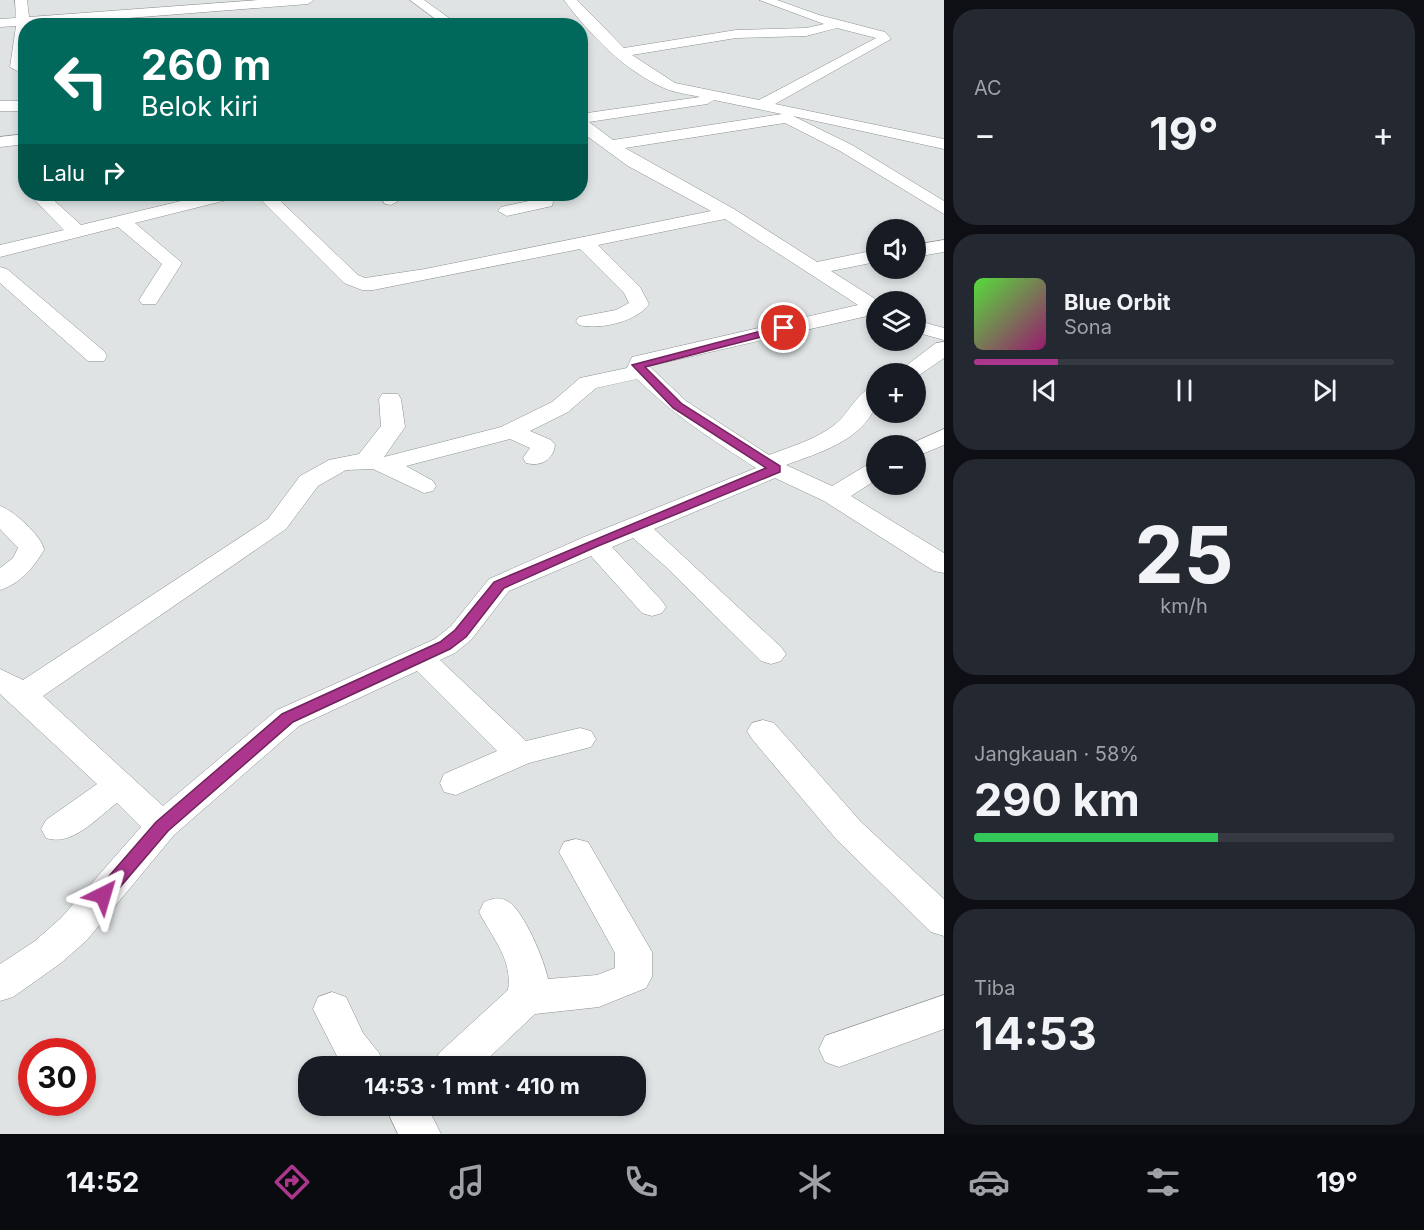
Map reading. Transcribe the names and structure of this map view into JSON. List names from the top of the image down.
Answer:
{
  "page": {
    "tile": [
      "AC",
      ["25", "km/h"],
      ["Jangkauan · 58%", "290 km"],
      ["Tiba", "14:53"]
    ],
    "turn": ["260 m", "Belok kiri"],
    "heat": ["−", "19°", "+"],
    "then": "Lalu",
    "map_buttons": ["+", "−"],
    "song": ["Blue Orbit", "Sona"],
    "limit": "30",
    "trip": "14:53 · 1 mnt · 410 m",
    "tabs": ["14:52", "19°"]
  }
}
